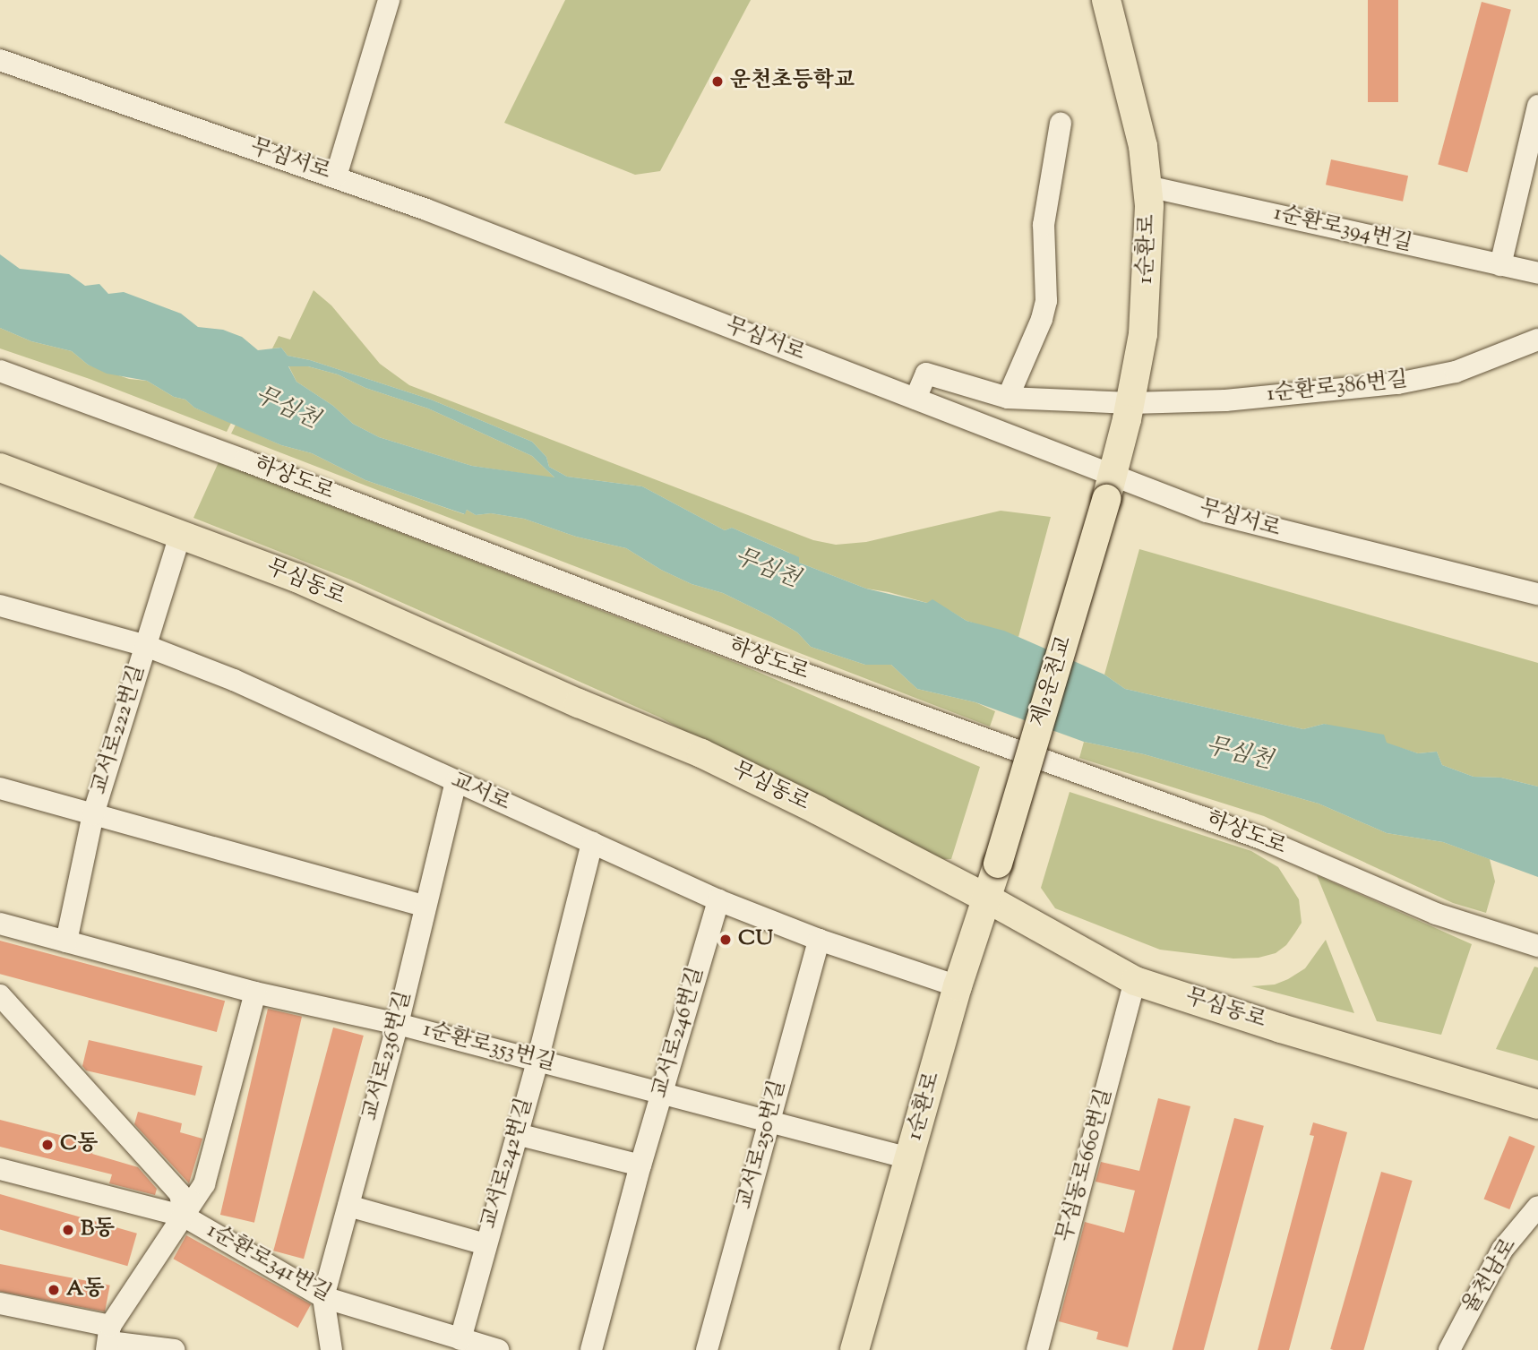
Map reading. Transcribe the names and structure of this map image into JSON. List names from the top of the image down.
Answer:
{
  "streets": {
    "main road": ["1순환로", "무심동로", "제2운천교"],
    "street": [
      "무심서로",
      "1순환로394번길",
      "1순환로386번길",
      "하상도로",
      "교서로222번길",
      "교서로",
      "교서로246번길",
      "1순환로353번길",
      "교서로236번길",
      "교서로250번길",
      "교서로242번길",
      "무심동로660번길",
      "1순환로341번길",
      "율천남로"
    ]
  },
  "crossings": [
    ["무심서로", "1순환로"],
    ["무심서로", "1순환로386번길"],
    ["무심서로", "제2운천교"],
    ["1순환로394번길", "1순환로"],
    ["1순환로", "1순환로386번길"],
    ["1순환로", "무심동로"],
    ["1순환로", "제2운천교"],
    ["1순환로", "교서로"],
    ["1순환로", "1순환로353번길"],
    ["무심동로", "교서로222번길"],
    ["무심동로", "무심동로660번길"],
    ["교서로222번길", "교서로"],
    ["교서로222번길", "1순환로353번길"],
    ["교서로222번길", "교서로236번길"],
    ["교서로", "교서로246번길"],
    ["교서로", "교서로236번길"],
    ["교서로", "교서로250번길"],
    ["교서로", "교서로242번길"],
    ["교서로246번길", "1순환로353번길"],
    ["1순환로353번길", "교서로236번길"],
    ["1순환로353번길", "교서로250번길"],
    ["1순환로353번길", "교서로242번길"],
    ["교서로236번길", "1순환로341번길"],
    ["교서로242번길", "1순환로341번길"]
  ],
  "water": ["무심천"],
  "places": [
    "운천초등학교",
    "CU",
    "C동",
    "B동",
    "A동"
  ]
}
